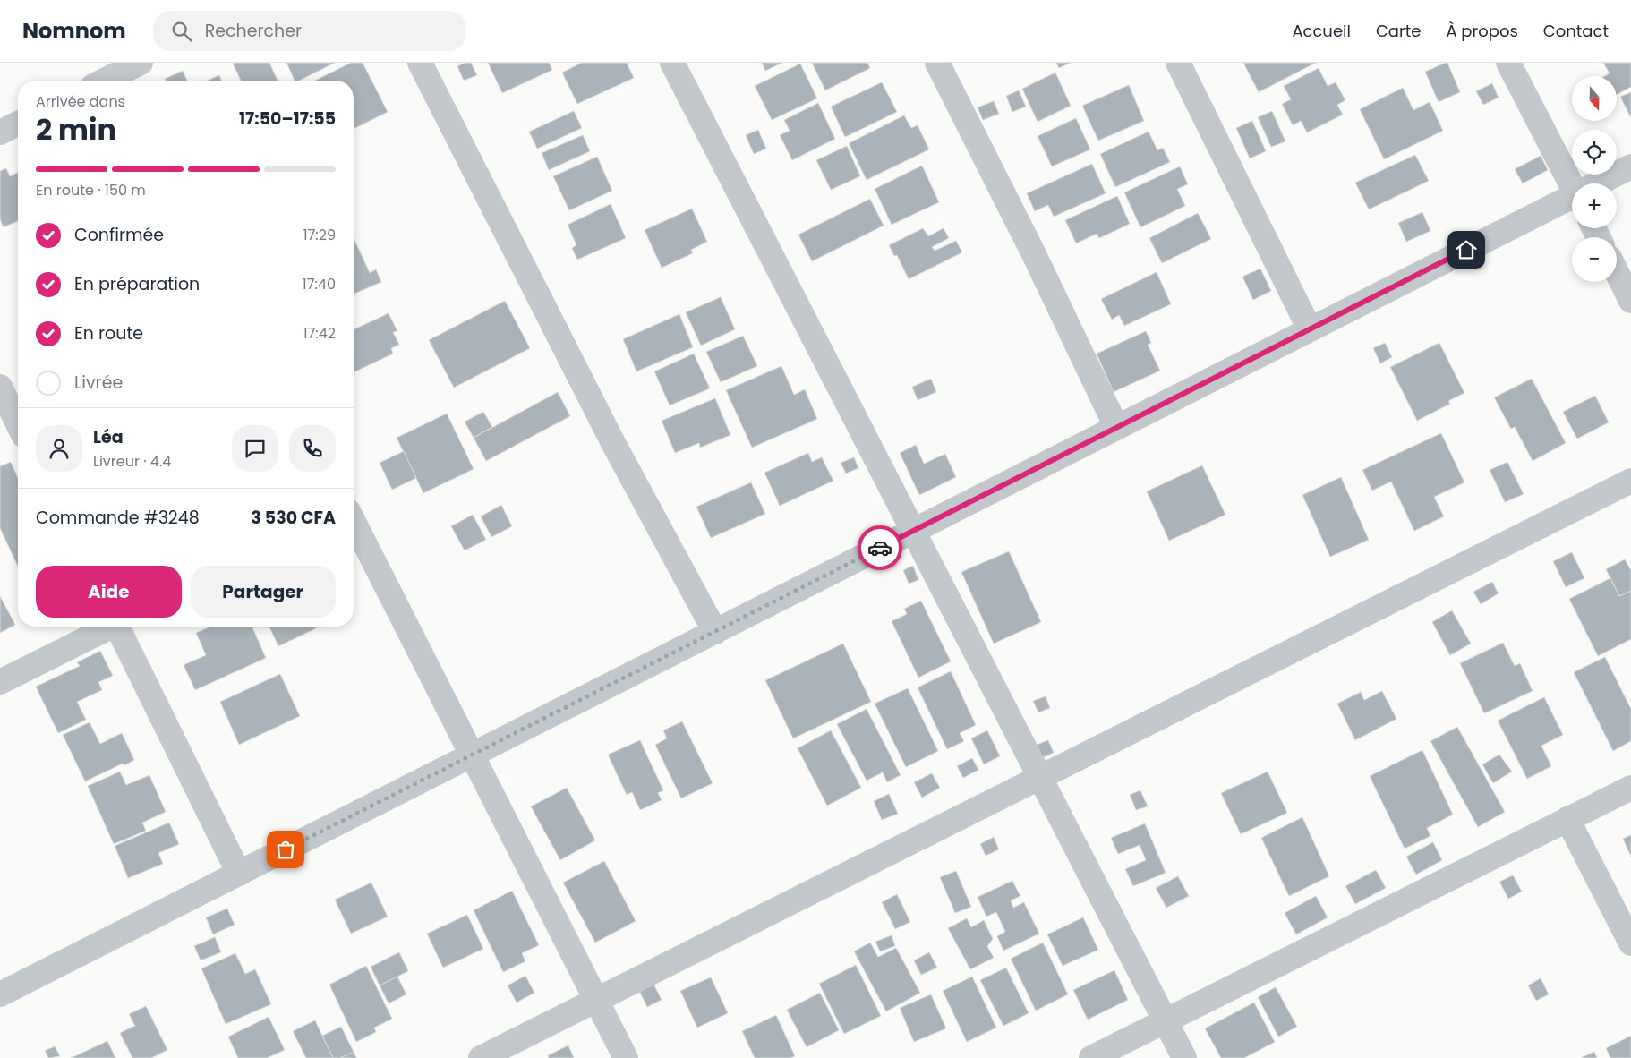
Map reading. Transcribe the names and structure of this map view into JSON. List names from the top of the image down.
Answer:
{
  "north": "bottom",
  "page": {
    "header": "Nomnom",
    "search": "Rechercher",
    "nav": [
      "Accueil",
      "Carte",
      "À propos",
      "Contact"
    ],
    "map_buttons": ["+", "−"],
    "heading": ["2 min", "Arrivée dans", "17:50–17:55"],
    "panel": [
      "Léa",
      "Livreur · 4.4",
      "Commande #3248",
      "3 530 CFA"
    ],
    "bar": "En route · 150 m",
    "list": [
      ["Confirmée", "17:29"],
      ["En préparation", "17:40"],
      ["En route", "17:42"],
      "Livrée"
    ],
    "buttons": ["Aide", "Partager"]
  }
}
